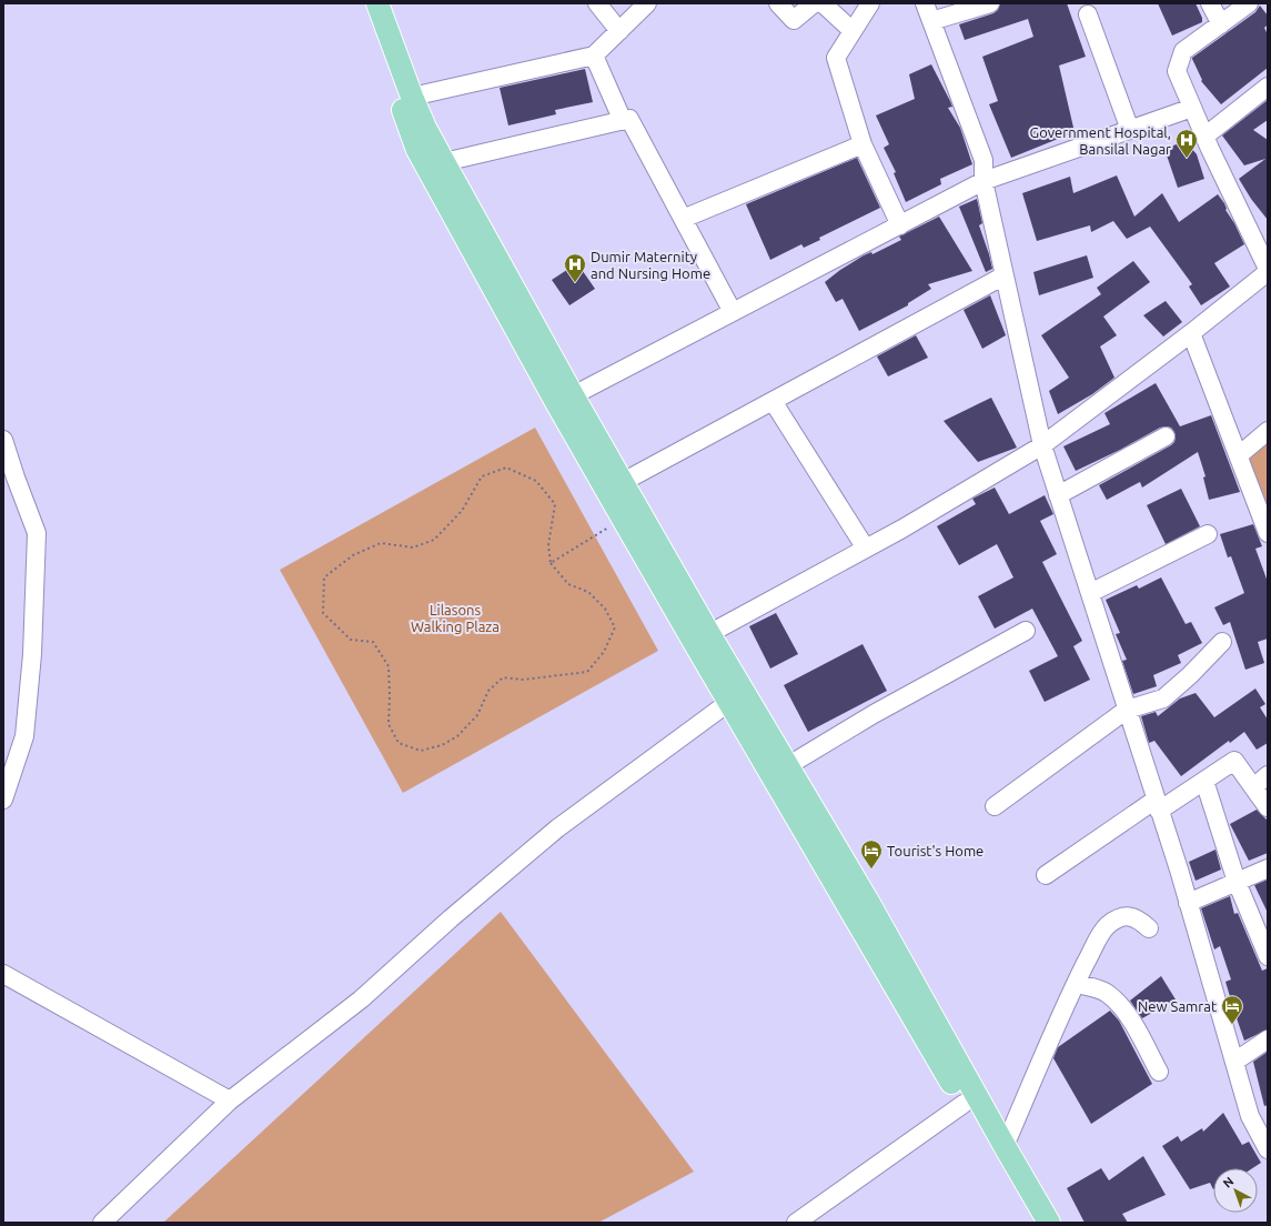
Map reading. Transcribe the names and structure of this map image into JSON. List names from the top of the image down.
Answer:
{
  "parks": ["Lilasons Walking Plaza"],
  "places": {
    "hospital": ["Government Hospital, Bansilal Nagar", "Dumir Maternity and Nursing Home"],
    "hotel": ["Tourist's Home", "New Samrat"]
  },
  "north": "top left"
}
